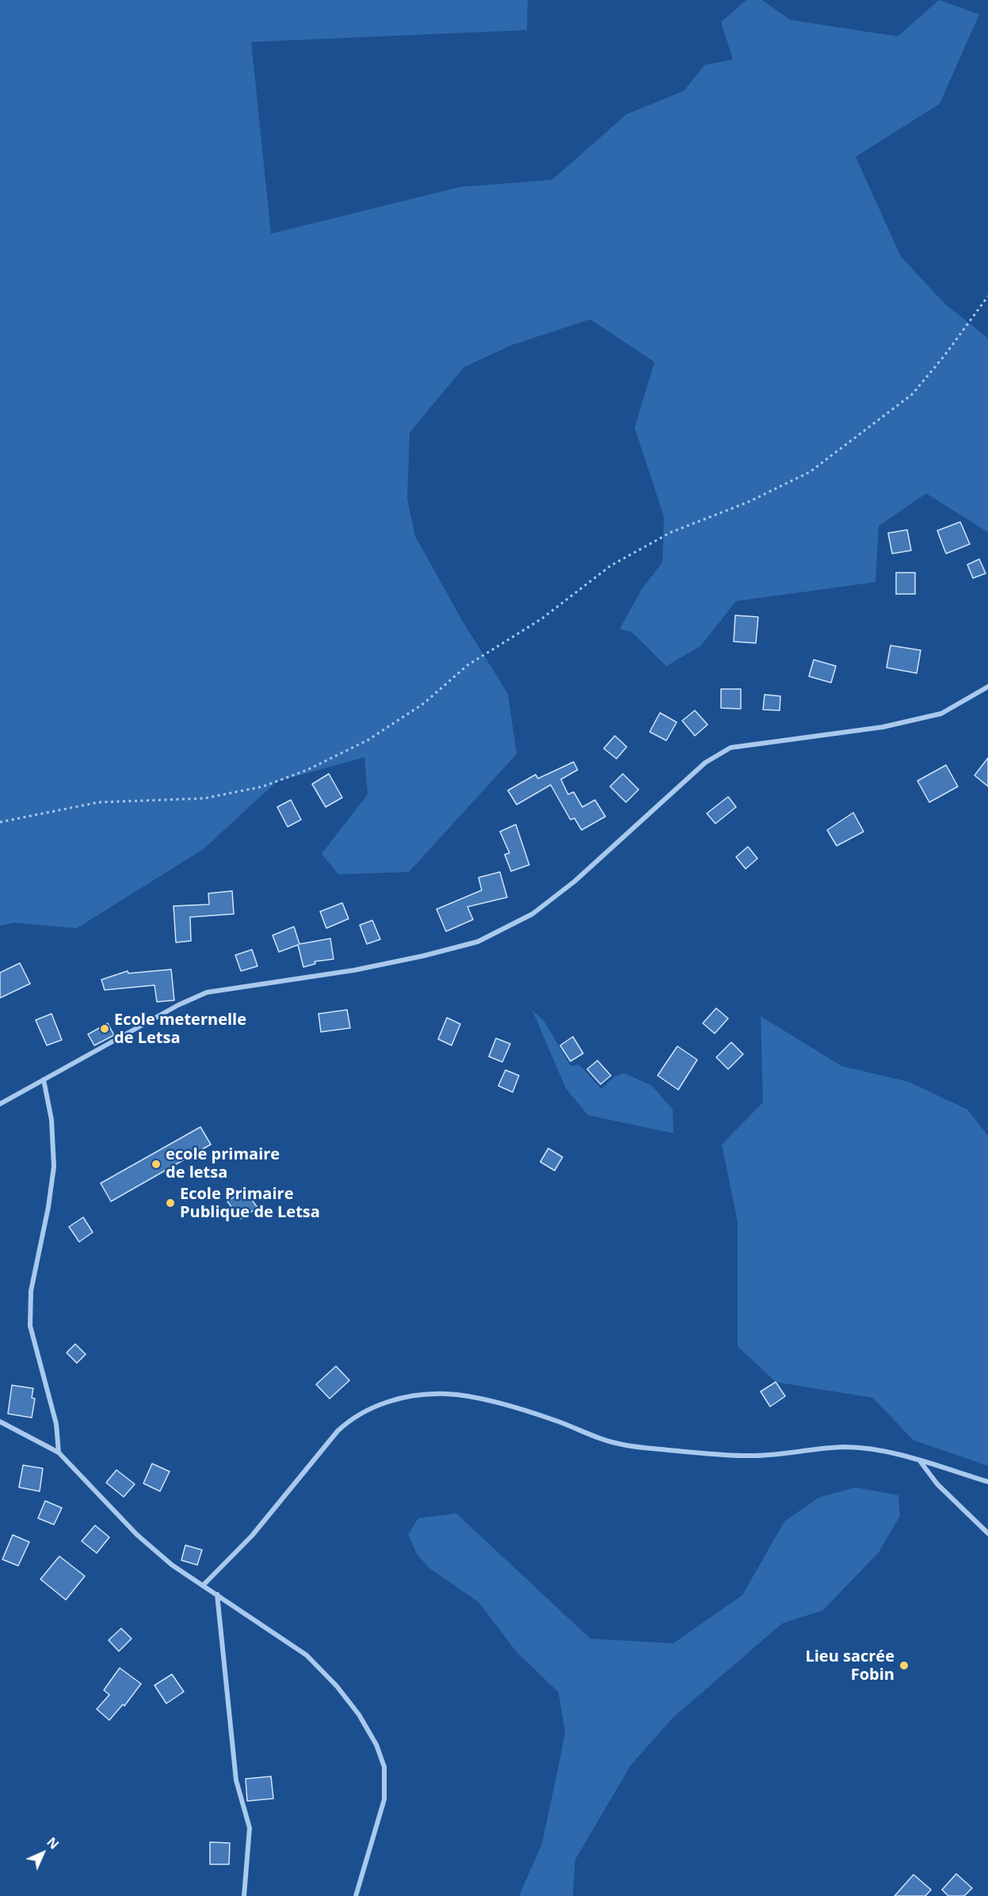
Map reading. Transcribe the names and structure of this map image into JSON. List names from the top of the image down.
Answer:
{
  "places": [
    "Ecole meternelle de Letsa",
    "ecole primaire de letsa",
    "Ecole Primaire Publique de Letsa",
    "Lieu sacrée Fobin"
  ],
  "north": "top right"
}
